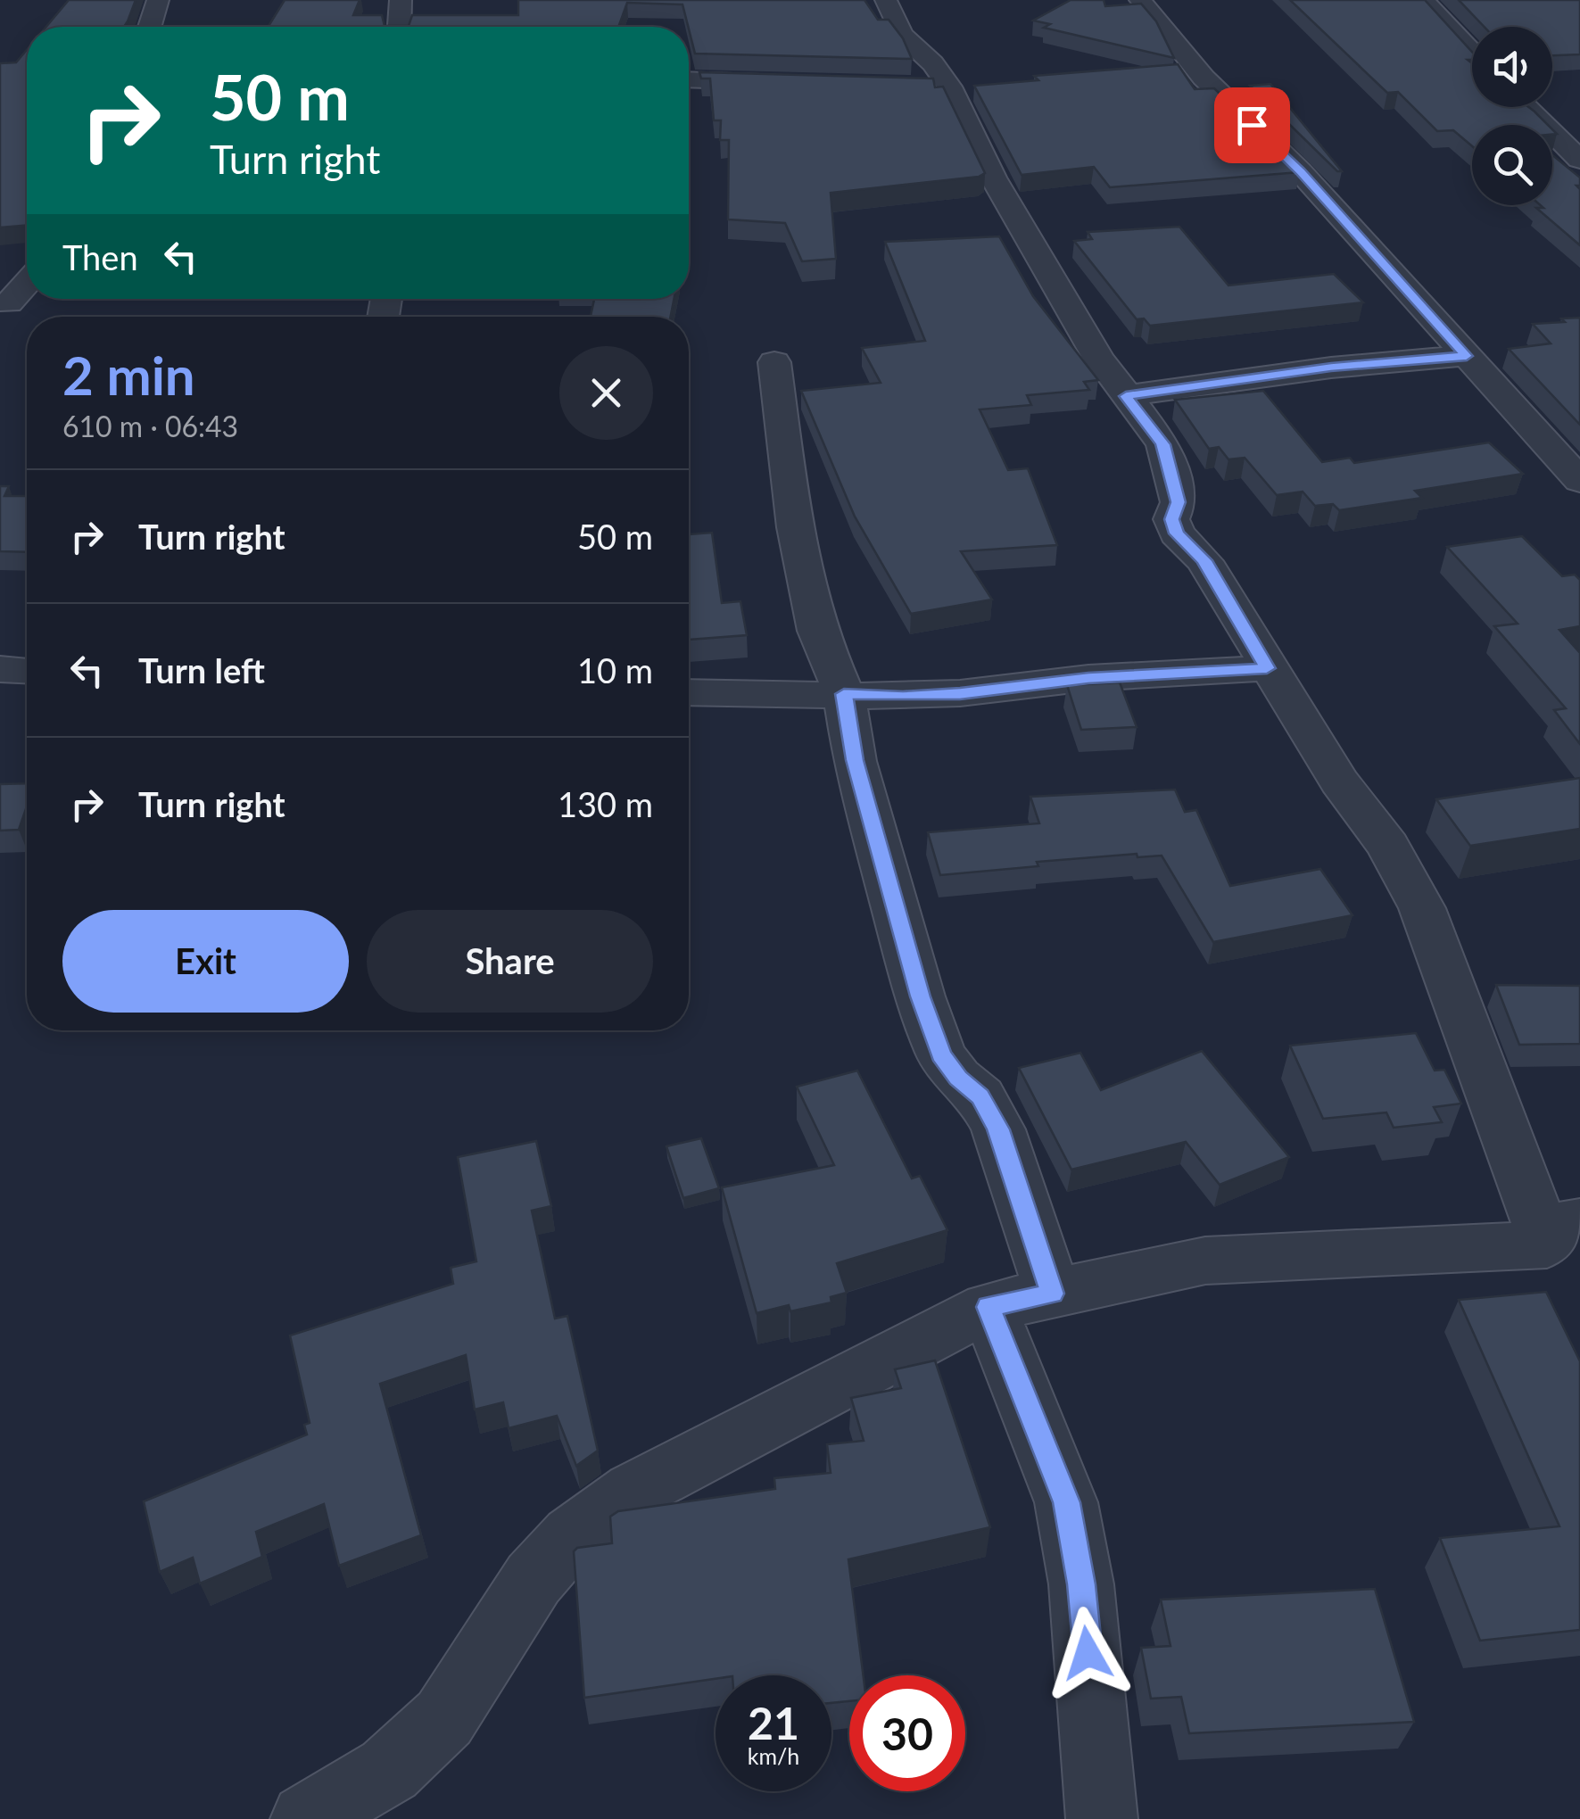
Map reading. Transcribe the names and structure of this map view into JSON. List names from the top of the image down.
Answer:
{
  "page": {
    "turn": ["50 m", "Turn right"],
    "then": "Then",
    "heading": ["2 min", "610 m · 06:43"],
    "list": [
      {
        "name": "Turn right",
        "value": "50 m"
      },
      {
        "name": "Turn left",
        "value": "10 m"
      },
      {
        "name": "Turn right",
        "value": "130 m"
      }
    ],
    "buttons": ["Exit", "Share"],
    "speed": "21 km/h",
    "limit": "30"
  }
}
